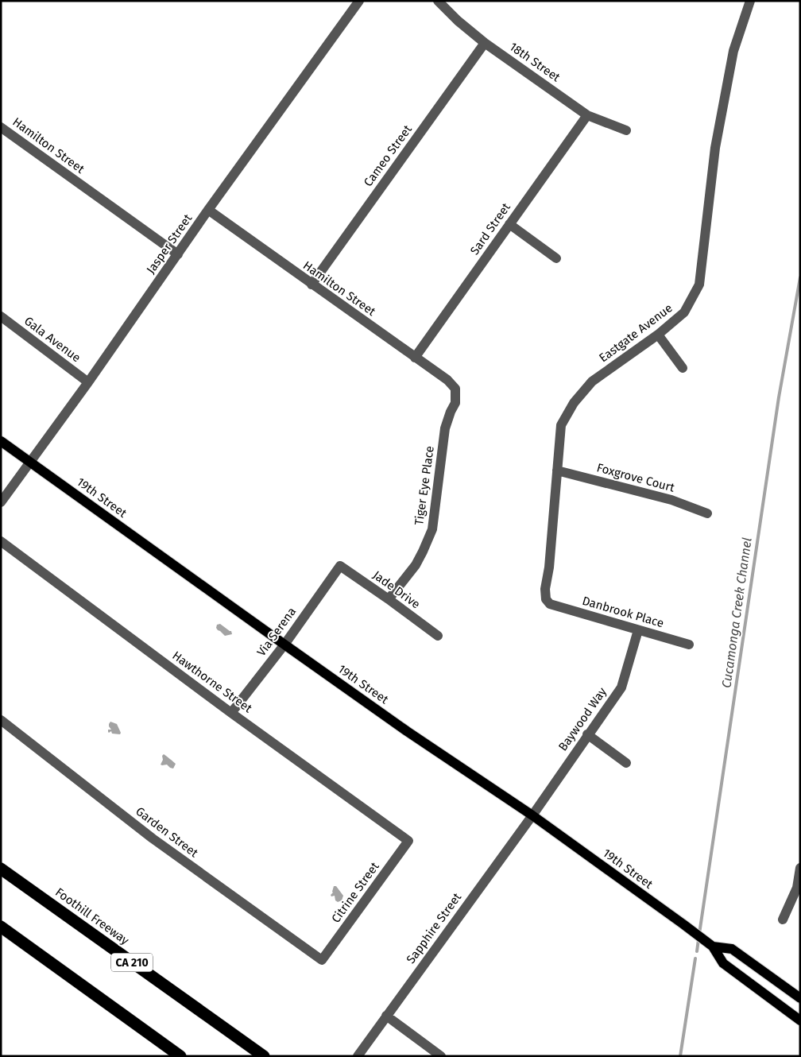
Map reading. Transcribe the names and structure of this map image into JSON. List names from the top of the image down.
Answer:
{
  "streets": {
    "highway": ["Foothill Freeway", "CA 210"],
    "main road": ["19th Street"],
    "street": [
      "18th Street",
      "Hamilton Street",
      "Cameo Street",
      "Sard Street",
      "Jasper Street",
      "Eastgate Avenue",
      "Gala Avenue",
      "Foxgrove Court",
      "Tiger Eye Place",
      "Jade Drive",
      "Danbrook Place",
      "Via Serena",
      "Hawthorne Street",
      "Baywood Way",
      "Garden Street",
      "Citrine Street",
      "Sapphire Street"
    ]
  },
  "crossings": [
    ["18th Street", "Cameo Street"],
    ["18th Street", "Sard Street"],
    ["Hamilton Street", "Cameo Street"],
    ["Hamilton Street", "Sard Street"],
    ["Hamilton Street", "Jasper Street"],
    ["Hamilton Street", "Tiger Eye Place"],
    ["Jasper Street", "Gala Avenue"],
    ["Jasper Street", "19th Street"],
    ["Eastgate Avenue", "Foxgrove Court"],
    ["Eastgate Avenue", "Danbrook Place"],
    ["Tiger Eye Place", "Jade Drive"],
    ["19th Street", "Via Serena"],
    ["19th Street", "Baywood Way"],
    ["19th Street", "Sapphire Street"],
    ["Jade Drive", "Via Serena"],
    ["Danbrook Place", "Baywood Way"],
    ["Via Serena", "Hawthorne Street"],
    ["Hawthorne Street", "Citrine Street"],
    ["Baywood Way", "Sapphire Street"],
    ["Garden Street", "Citrine Street"]
  ],
  "water": ["Cucamonga Creek Channel"]
}
